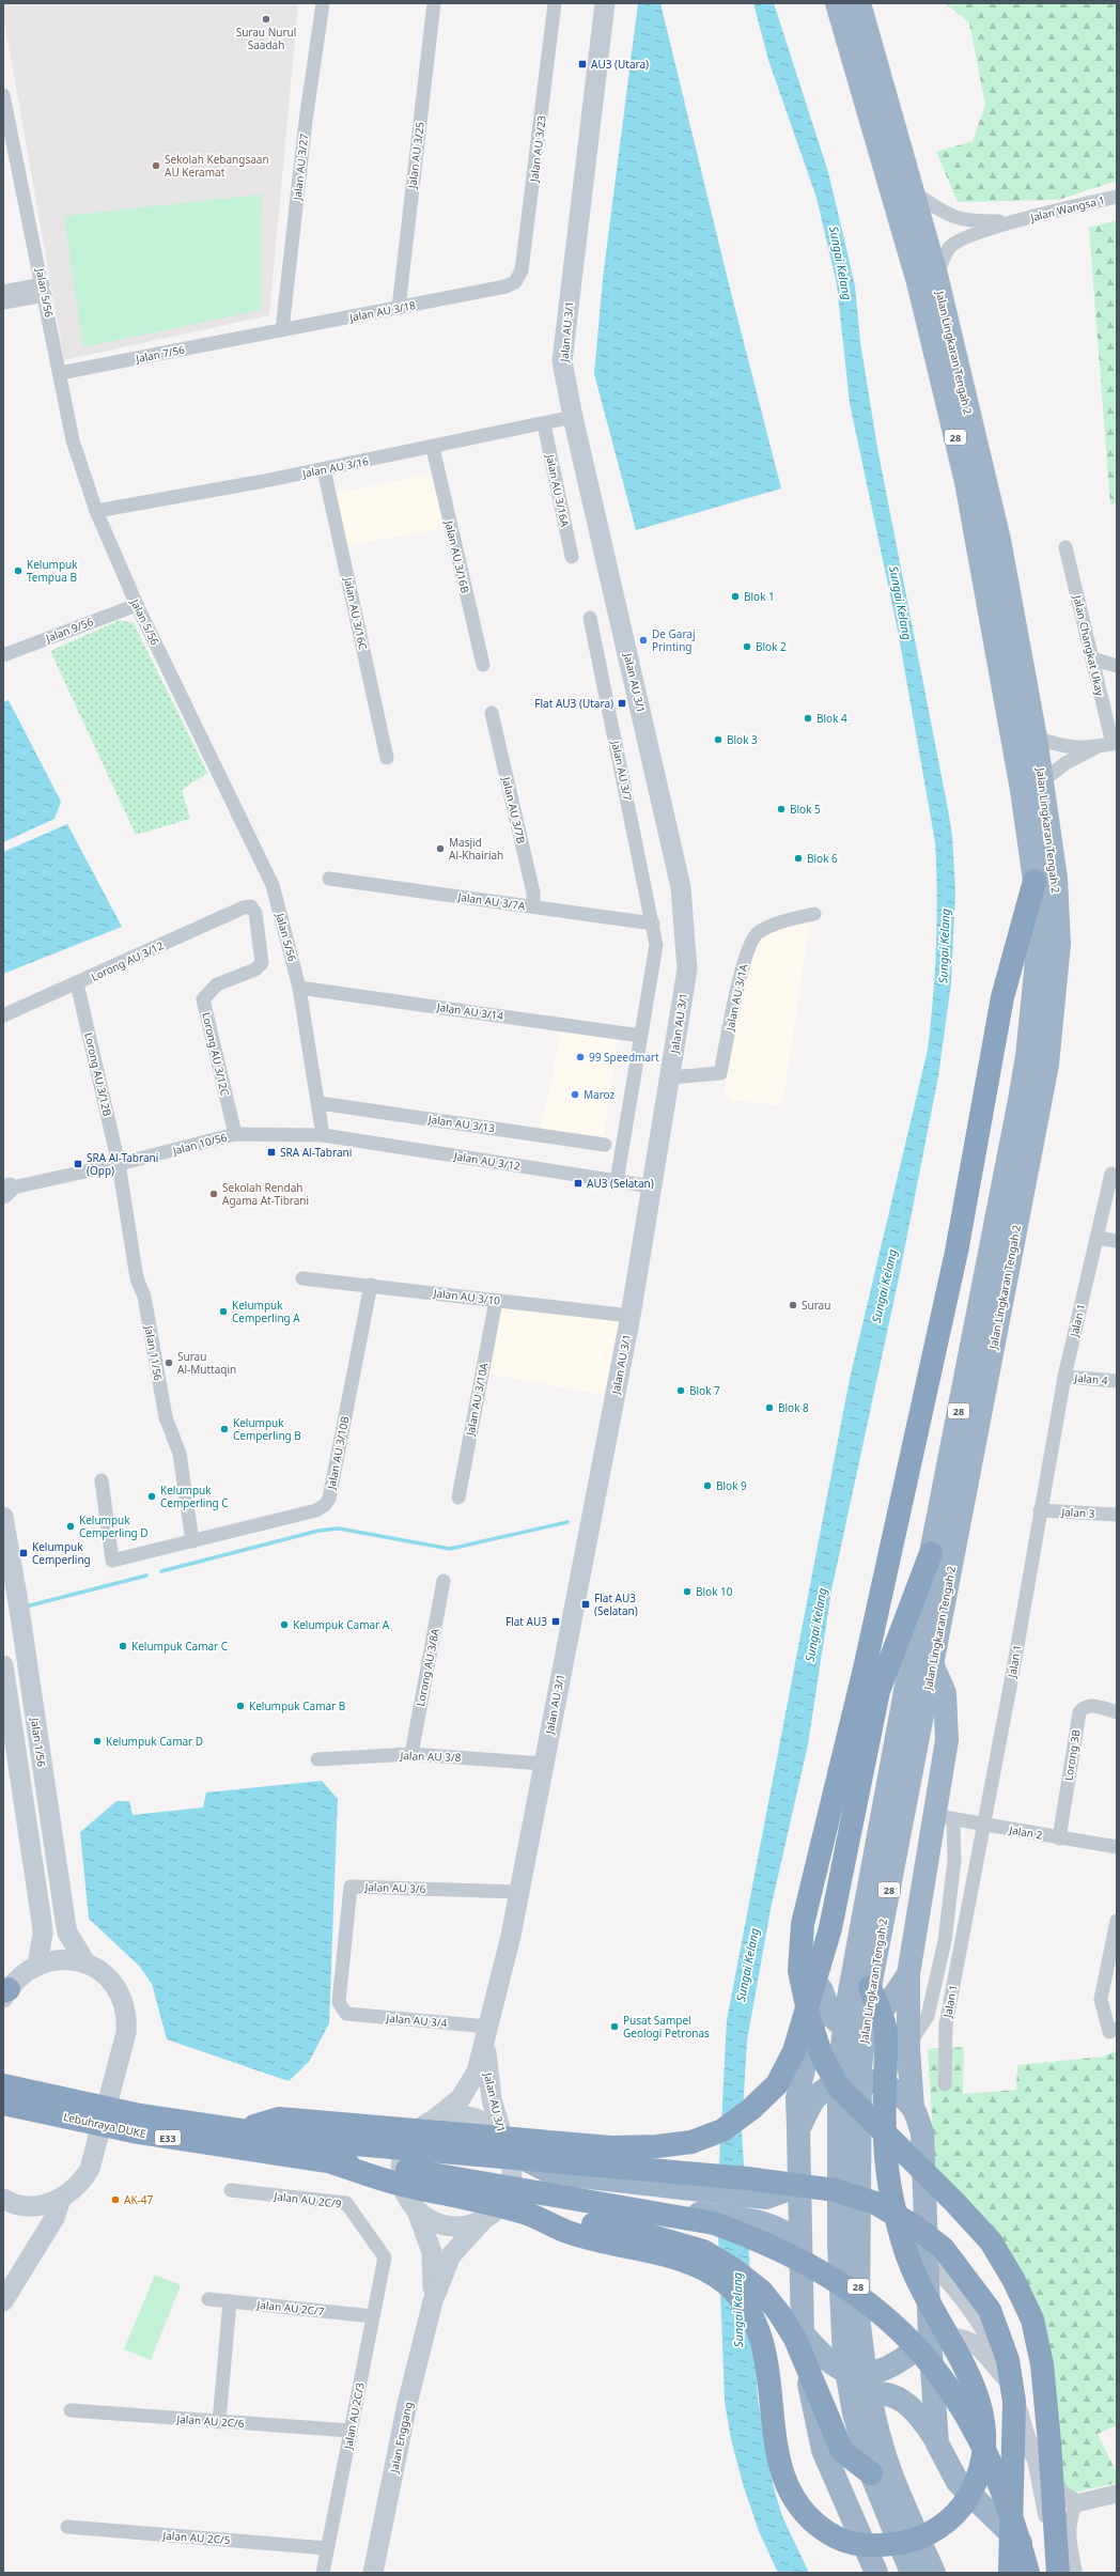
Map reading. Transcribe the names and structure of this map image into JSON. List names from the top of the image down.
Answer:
{
  "streets": {
    "highway": [
      "Jalan Lingkaran Tengah 2",
      "28",
      "Lebuhraya DUKE",
      "E33"
    ],
    "main road": ["Jalan AU 3/1", "Jalan 1/56", "Jalan Enggang"],
    "street": [
      "Jalan AU 3/23",
      "Jalan AU 3/25",
      "Jalan AU 3/27",
      "Jalan Wangsa 1",
      "Jalan 5/56",
      "Jalan AU 3/18",
      "Jalan 7/56",
      "Jalan AU 3/16",
      "Jalan AU 3/16A",
      "Jalan AU 3/16B",
      "Jalan AU 3/16C",
      "Jalan 9/56",
      "Jalan Changkat Ukay",
      "Jalan AU 3/7",
      "Jalan AU 3/7B",
      "Jalan AU 3/7A",
      "Lorong AU 3/12",
      "Jalan AU 3/1A",
      "Jalan AU 3/14",
      "Lorong AU 3/12C",
      "Lorong AU 3/12B",
      "Jalan AU 3/13",
      "Jalan 10/56",
      "Jalan AU 3/12",
      "Jalan AU 3/10",
      "Jalan 1",
      "Jalan 11/56",
      "Jalan 4",
      "Jalan AU 3/10A",
      "Jalan AU 3/10B",
      "Jalan 3",
      "Lorong AU 3/8A",
      "Lorong 3B",
      "Jalan AU 3/8",
      "Jalan 2",
      "Jalan AU 3/6",
      "Jalan AU 3/4",
      "Jalan AU 2C/9",
      "Jalan AU 2C/7",
      "Jalan AU 2C/3",
      "Jalan AU 2C/6",
      "Jalan AU 2C/5"
    ]
  },
  "crossings": [
    ["Jalan AU 3/23", "Jalan AU 3/18"],
    ["Jalan AU 3/25", "Jalan AU 3/18"],
    ["Jalan AU 3/27", "Jalan AU 3/18"],
    ["Jalan Wangsa 1", "Jalan Lingkaran Tengah 2"],
    ["Jalan 5/56", "Jalan 7/56"],
    ["Jalan 5/56", "Jalan AU 3/16"],
    ["Jalan 5/56", "Jalan 9/56"],
    ["Jalan 5/56", "Jalan AU 3/14"],
    ["Jalan 5/56", "Jalan AU 3/13"],
    ["Jalan 5/56", "Jalan 10/56"],
    ["Jalan 5/56", "Jalan AU 3/12"],
    ["Jalan AU 3/18", "Jalan 7/56"],
    ["Jalan AU 3/1", "Jalan AU 3/16"],
    ["Jalan AU 3/1", "Jalan AU 3/1A"],
    ["Jalan AU 3/1", "Jalan AU 3/12"],
    ["Jalan AU 3/1", "Jalan AU 3/10"],
    ["Jalan AU 3/1", "Jalan AU 3/8"],
    ["Jalan AU 3/1", "Jalan AU 3/6"],
    ["Jalan AU 3/1", "Jalan AU 3/4"],
    ["Jalan AU 3/1", "Jalan Enggang"],
    ["Jalan Lingkaran Tengah 2", "Jalan Changkat Ukay"],
    ["Jalan AU 3/16", "Jalan AU 3/16A"],
    ["Jalan AU 3/16", "Jalan AU 3/16B"],
    ["Jalan AU 3/16", "Jalan AU 3/16C"],
    ["Jalan AU 3/7", "Jalan AU 3/7A"],
    ["Jalan AU 3/7", "Jalan AU 3/14"],
    ["Jalan AU 3/7", "Jalan AU 3/12"],
    ["Jalan AU 3/7B", "Jalan AU 3/7A"],
    ["Lorong AU 3/12", "Lorong AU 3/12C"],
    ["Lorong AU 3/12", "Lorong AU 3/12B"],
    ["Lorong AU 3/12C", "Jalan 10/56"],
    ["Lorong AU 3/12B", "Jalan 10/56"],
    ["Lorong AU 3/12B", "Jalan 11/56"],
    ["Jalan 10/56", "Jalan AU 3/12"],
    ["Jalan 10/56", "Jalan 11/56"],
    ["Jalan AU 3/10", "Jalan AU 3/10A"],
    ["Jalan AU 3/10", "Jalan AU 3/10B"],
    ["Jalan 1", "Jalan 4"],
    ["Jalan 1", "Jalan 3"],
    ["Jalan 1", "Jalan 2"],
    ["Jalan 11/56", "Jalan AU 3/10B"],
    ["Lorong AU 3/8A", "Jalan AU 3/8"],
    ["Lorong 3B", "Jalan 2"],
    ["Jalan AU 3/6", "Jalan AU 3/4"],
    ["Jalan AU 2C/9", "Jalan AU 2C/3"],
    ["Jalan AU 2C/7", "Jalan AU 2C/3"],
    ["Jalan AU 2C/3", "Jalan AU 2C/6"],
    ["Jalan AU 2C/3", "Jalan AU 2C/5"]
  ],
  "water": ["Sungai Kelang"],
  "places": {
    "other": [
      "Surau Nurul Saadah",
      "Sekolah Kebangsaan AU Keramat",
      "Kelumpuk Tempua B",
      "Blok 1",
      "De Garaj Printing",
      "Blok 2",
      "Blok 4",
      "Blok 3",
      "Blok 5",
      "Masjid Al-Khairiah",
      "Blok 6",
      "99 Speedmart",
      "Maroz",
      "Sekolah Rendah Agama At-Tibrani",
      "Surau",
      "Kelumpuk Cemperling A",
      "Surau Al-Muttaqin",
      "Blok 7",
      "Blok 8",
      "Kelumpuk Cemperling B",
      "Blok 9",
      "Kelumpuk Cemperling C",
      "Kelumpuk Cemperling D",
      "Blok 10",
      "Kelumpuk Camar A",
      "Kelumpuk Camar C",
      "Kelumpuk Camar B",
      "Kelumpuk Camar D",
      "Pusat Sampel Geologi Petronas",
      "AK-47"
    ],
    "transit": [
      "AU3 (Utara)",
      "Flat AU3 (Utara)",
      "SRA Al-Tabrani",
      "SRA Al-Tabrani (Opp)",
      "AU3 (Selatan)",
      "Kelumpuk Cemperling",
      "Flat AU3 (Selatan)",
      "Flat AU3"
    ]
  }
}
